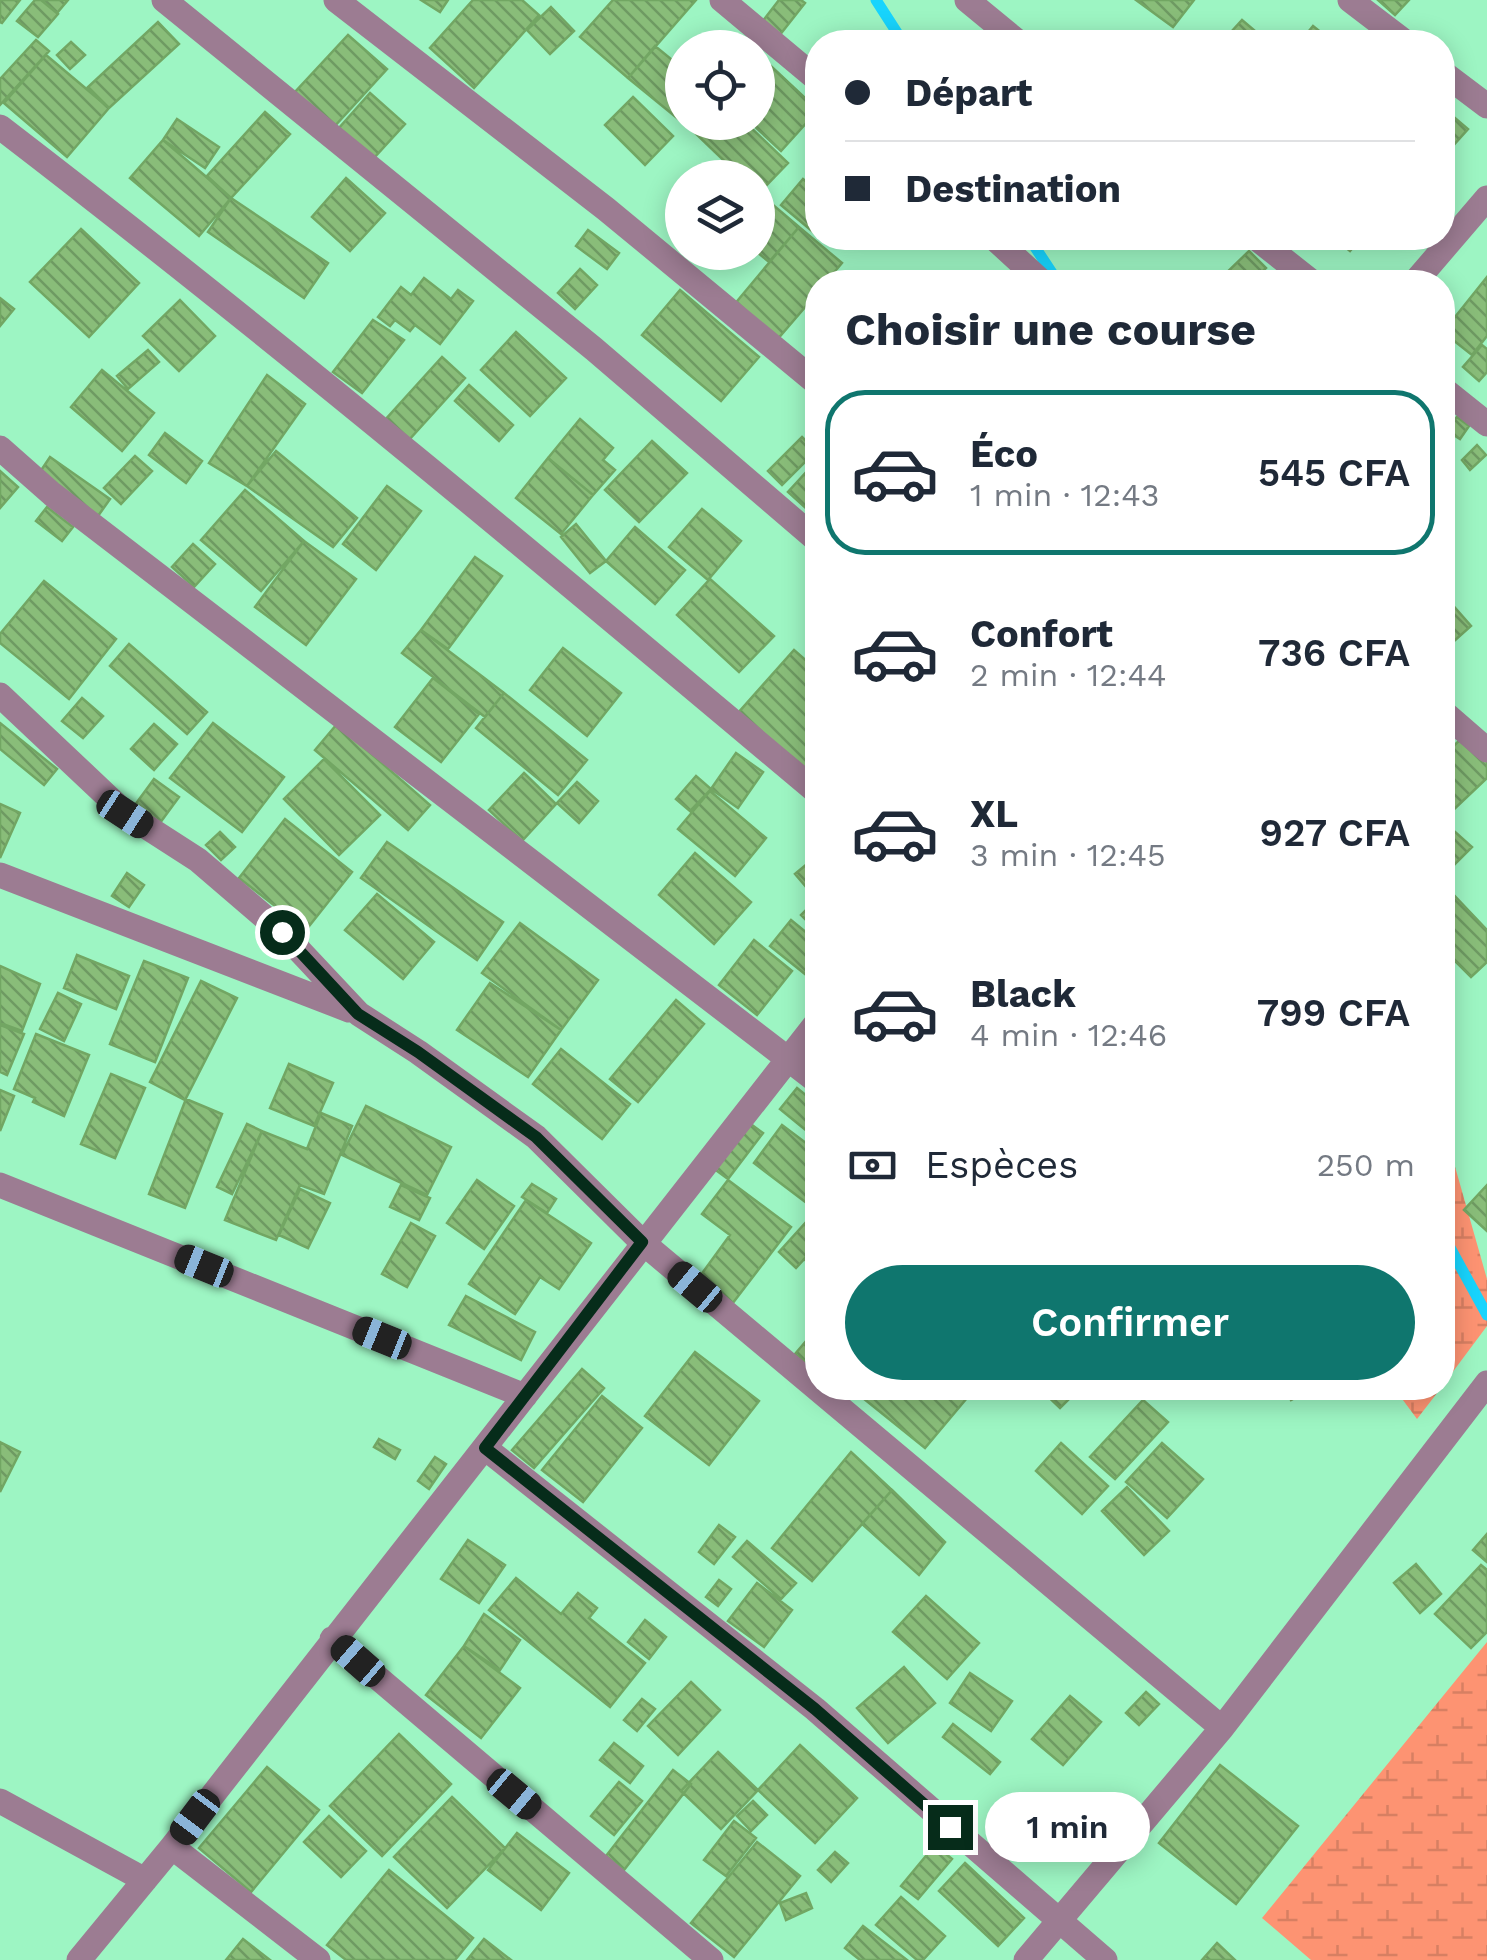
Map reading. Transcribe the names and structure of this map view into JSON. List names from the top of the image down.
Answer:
{
  "page": {
    "banner": ["Départ", "Destination"],
    "heading": "Choisir une course",
    "list": [
      {
        "name": "Éco",
        "note": "1 min · 12:43",
        "value": "545 CFA"
      },
      {
        "name": "Confort",
        "note": "2 min · 12:44",
        "value": "736 CFA"
      },
      {
        "name": "XL",
        "note": "3 min · 12:45",
        "value": "927 CFA"
      },
      {
        "name": "Black",
        "note": "4 min · 12:46",
        "value": "799 CFA"
      }
    ],
    "pay": ["Espèces", "250 m"],
    "buttons": "Confirmer",
    "bubble": "1 min"
  }
}
